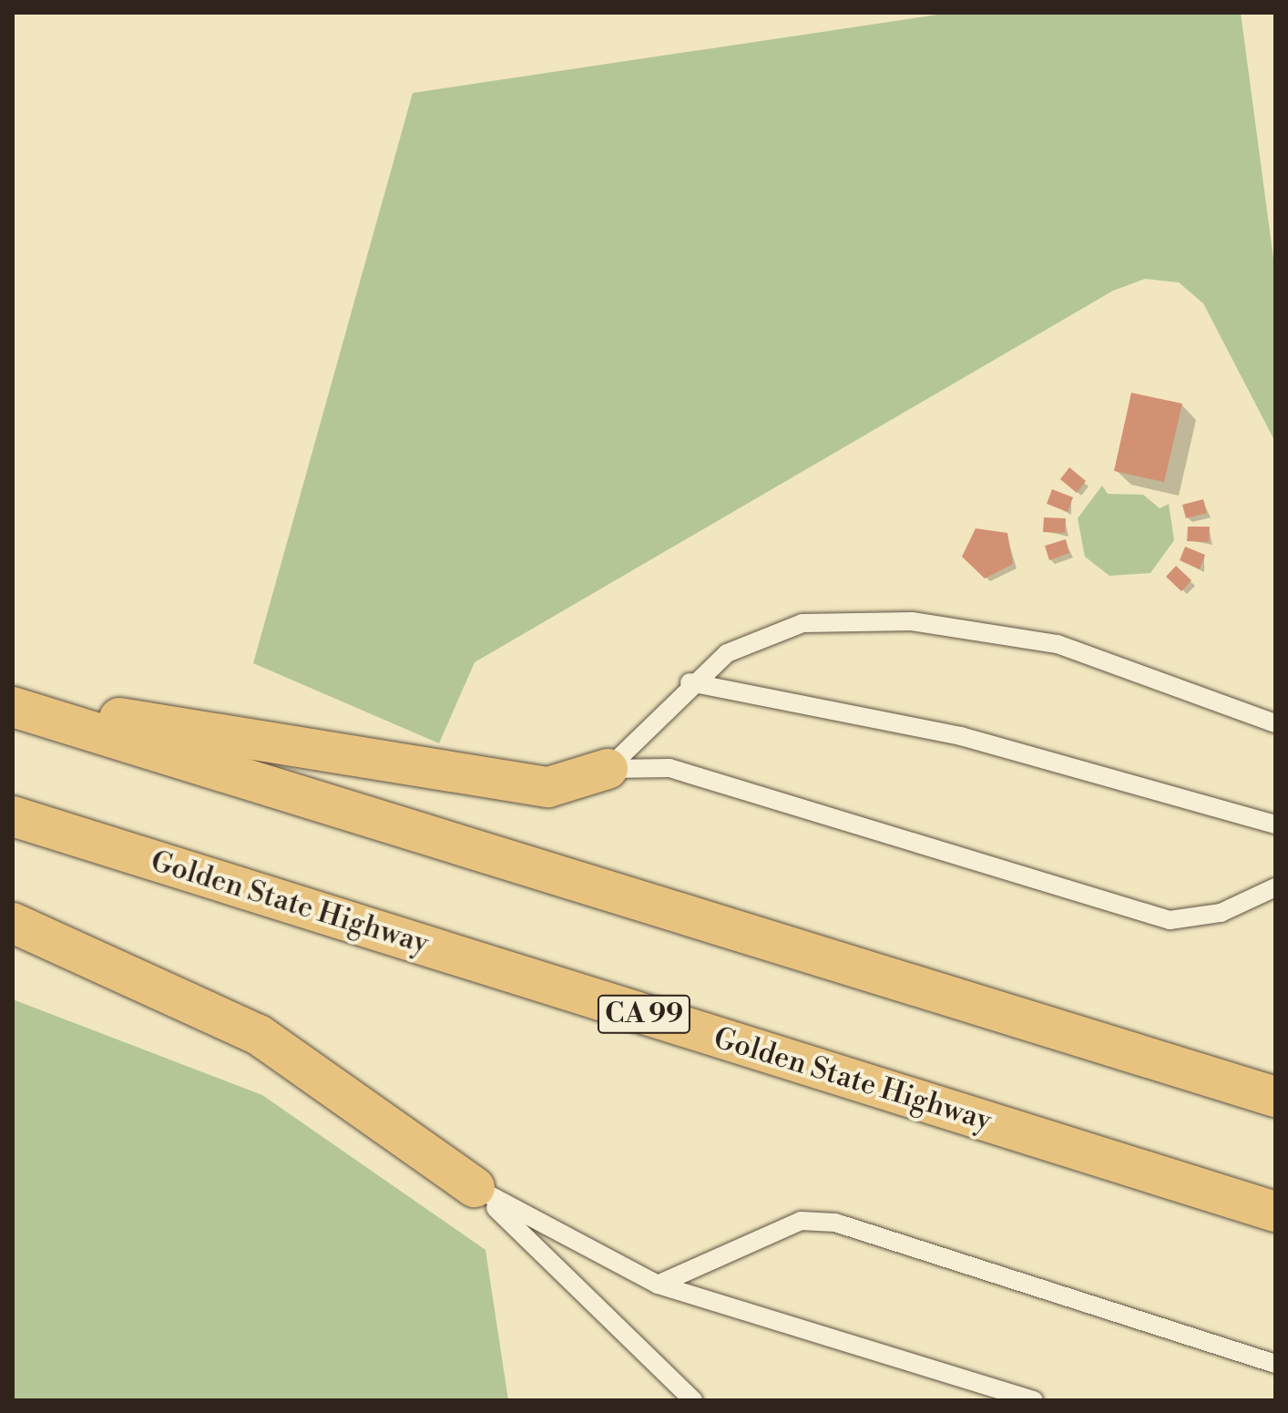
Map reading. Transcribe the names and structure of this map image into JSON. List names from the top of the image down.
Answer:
{
  "streets": {
    "highway": ["Golden State Highway", "CA 99"]
  }
}
